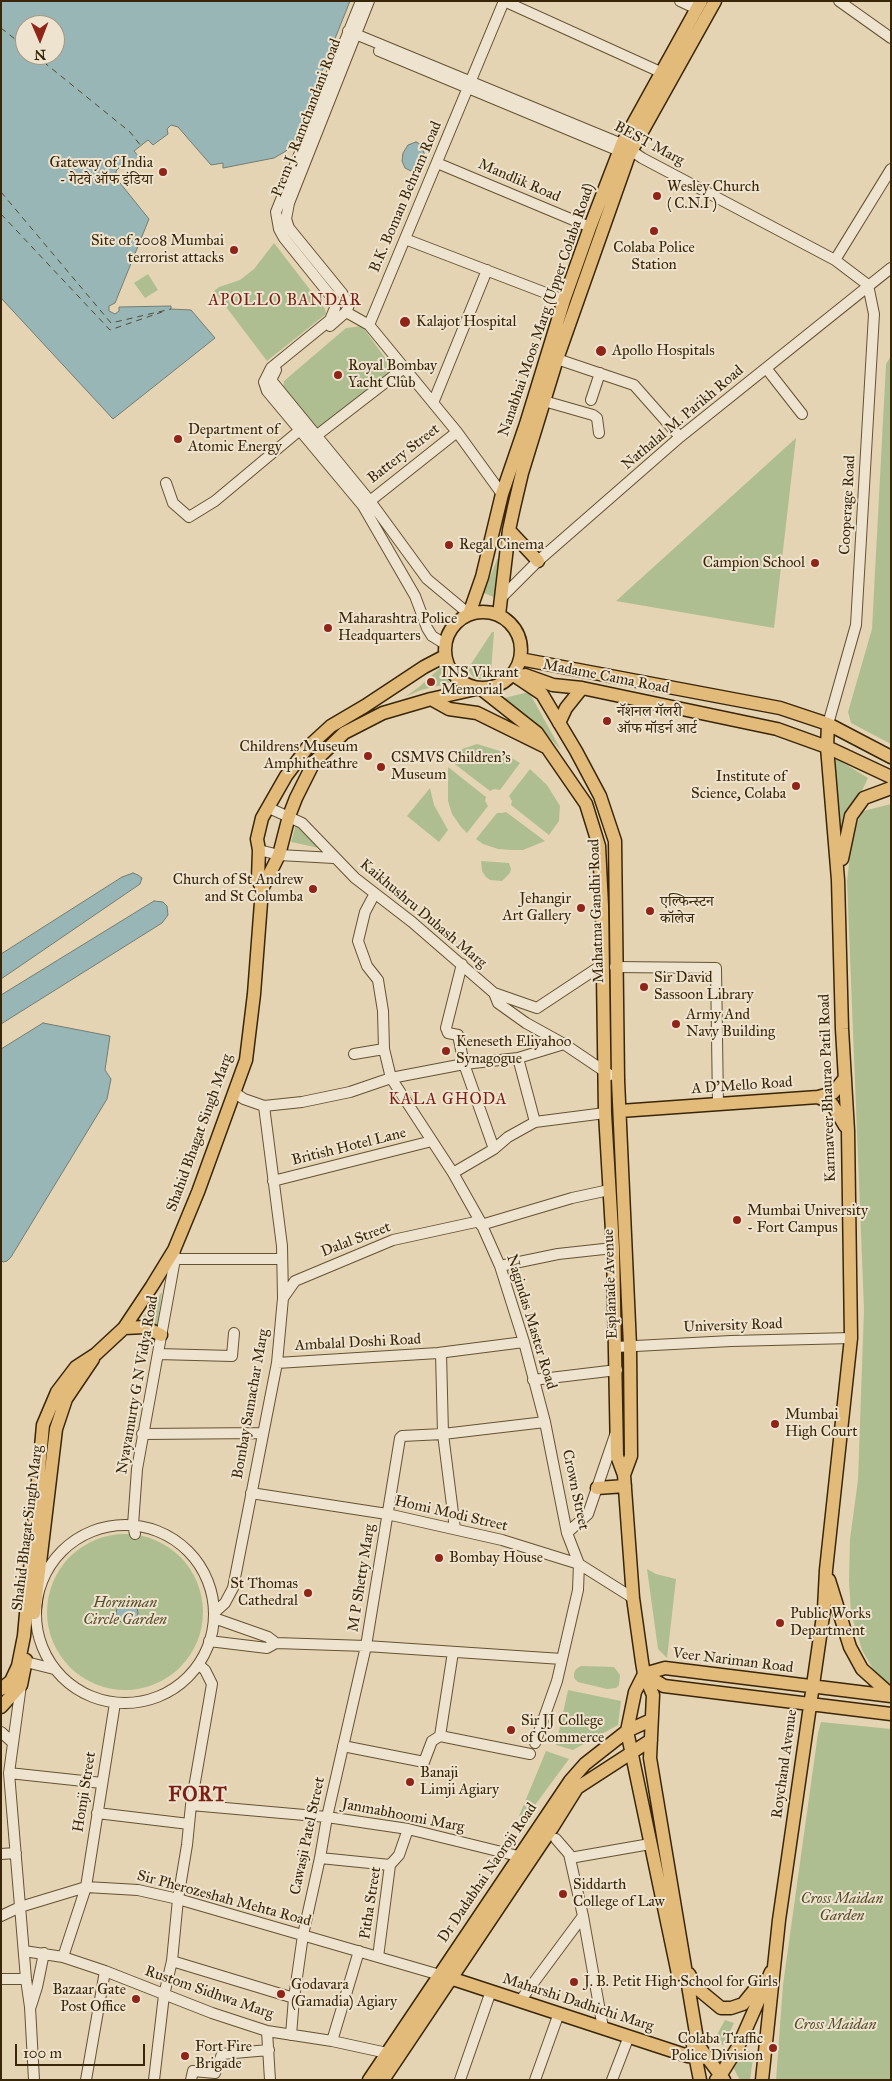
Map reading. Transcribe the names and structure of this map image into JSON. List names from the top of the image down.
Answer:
{
  "streets": {
    "main road": [
      "Nanabhai Moos Marg (Upper Colaba Road)",
      "Madame Cama Road",
      "Mahatma Gandhi Road",
      "A D'Mello Road",
      "Karmaveer Bhaurao Patil Road",
      "Shahid Bhagat Singh Marg",
      "Esplanade Avenue",
      "Veer Nariman Road",
      "Roychand Avenue",
      "Dr Dadabhai Naoroji Road",
      "Maharshi Dadhichi Marg"
    ],
    "street": [
      "Prem J. Ramchandani Road",
      "BEST Marg",
      "Mandlik Road",
      "B.K. Boman Behram Road",
      "Nathalal M. Parikh Road",
      "Battery Street",
      "Cooperage Road",
      "Kaikhushru Dubash Marg",
      "British Hotel Lane",
      "Dalal Street",
      "Nagindas Master Road",
      "University Road",
      "Ambalal Doshi Road",
      "Nyayamurty G N Vidya Road",
      "Bombay Samachar Marg",
      "Crown Street",
      "Homi Modi Street",
      "M P Shetty Marg",
      "Homji Street",
      "Janmabhoomi Marg",
      "Cawasji Patel Street",
      "Sir Pherozeshah Mehta Road",
      "Pitha Street",
      "Rustom Sidhwa Marg"
    ]
  },
  "crossings": [
    ["BEST Marg", "B.K. Boman Behram Road"],
    ["BEST Marg", "Nanabhai Moos Marg (Upper Colaba Road)"],
    ["BEST Marg", "Nathalal M. Parikh Road"],
    ["BEST Marg", "Cooperage Road"],
    ["Mandlik Road", "B.K. Boman Behram Road"],
    ["Mandlik Road", "Nanabhai Moos Marg (Upper Colaba Road)"],
    ["Nanabhai Moos Marg (Upper Colaba Road)", "Nathalal M. Parikh Road"],
    ["Nanabhai Moos Marg (Upper Colaba Road)", "Madame Cama Road"],
    ["Nanabhai Moos Marg (Upper Colaba Road)", "Shahid Bhagat Singh Marg"],
    ["Nathalal M. Parikh Road", "Cooperage Road"],
    ["Cooperage Road", "Madame Cama Road"],
    ["Cooperage Road", "Karmaveer Bhaurao Patil Road"],
    ["Madame Cama Road", "Karmaveer Bhaurao Patil Road"],
    ["Madame Cama Road", "Shahid Bhagat Singh Marg"],
    ["Mahatma Gandhi Road", "Kaikhushru Dubash Marg"],
    ["Mahatma Gandhi Road", "A D'Mello Road"],
    ["Mahatma Gandhi Road", "Esplanade Avenue"],
    ["Kaikhushru Dubash Marg", "Shahid Bhagat Singh Marg"],
    ["Kaikhushru Dubash Marg", "Nagindas Master Road"],
    ["A D'Mello Road", "Esplanade Avenue"],
    ["Karmaveer Bhaurao Patil Road", "University Road"],
    ["Karmaveer Bhaurao Patil Road", "Roychand Avenue"],
    ["Shahid Bhagat Singh Marg", "Nyayamurty G N Vidya Road"],
    ["British Hotel Lane", "Nagindas Master Road"],
    ["British Hotel Lane", "Bombay Samachar Marg"],
    ["Dalal Street", "Nagindas Master Road"],
    ["Dalal Street", "Bombay Samachar Marg"],
    ["Esplanade Avenue", "University Road"],
    ["Nagindas Master Road", "Ambalal Doshi Road"],
    ["Nagindas Master Road", "Crown Street"],
    ["Ambalal Doshi Road", "Bombay Samachar Marg"],
    ["Nyayamurty G N Vidya Road", "Bombay Samachar Marg"],
    ["Nyayamurty G N Vidya Road", "Homji Street"],
    ["Bombay Samachar Marg", "Homi Modi Street"],
    ["Bombay Samachar Marg", "Homji Street"],
    ["Crown Street", "Homi Modi Street"],
    ["Homi Modi Street", "M P Shetty Marg"],
    ["M P Shetty Marg", "Cawasji Patel Street"],
    ["Veer Nariman Road", "Roychand Avenue"],
    ["Homji Street", "Sir Pherozeshah Mehta Road"],
    ["Homji Street", "Rustom Sidhwa Marg"],
    ["Janmabhoomi Marg", "Cawasji Patel Street"],
    ["Janmabhoomi Marg", "Dr Dadabhai Naoroji Road"],
    ["Janmabhoomi Marg", "Pitha Street"],
    ["Cawasji Patel Street", "Sir Pherozeshah Mehta Road"],
    ["Cawasji Patel Street", "Rustom Sidhwa Marg"],
    ["Dr Dadabhai Naoroji Road", "Sir Pherozeshah Mehta Road"],
    ["Dr Dadabhai Naoroji Road", "Rustom Sidhwa Marg"],
    ["Dr Dadabhai Naoroji Road", "Maharshi Dadhichi Marg"],
    ["Sir Pherozeshah Mehta Road", "Pitha Street"],
    ["Sir Pherozeshah Mehta Road", "Maharshi Dadhichi Marg"]
  ],
  "districts": ["APOLLO BANDAR", "KALA GHODA", "FORT"],
  "parks": ["Horniman Circle Garden", "Cross Maidan Garden", "Cross Maidan"],
  "places": [
    "Gateway of India - गेटवे ऑफ इंडिया",
    "Wesley Church ( C.N.I )",
    "Colaba Police Station",
    "Site of 2008 Mumbai terrorist attacks",
    "Kalajot Hospital",
    "Apollo Hospitals",
    "Royal Bombay Yacht Club",
    "Department of Atomic Energy",
    "Regal Cinema",
    "Campion School",
    "Maharashtra Police Headquarters",
    "INS Vikrant Memorial",
    "नॅशनल गॅलरी ऑफ मॉडर्न आर्ट",
    "Childrens Museum Amphitheathre",
    "CSMVS Children’s Museum",
    "Institute of Science, Colaba",
    "Church of St Andrew and St Columba",
    "Jehangir Art Gallery",
    "एल्फिन्स्टन कॉलेज",
    "Sir David Sassoon Library",
    "Army And Navy Building",
    "Keneseth Eliyahoo Synagogue",
    "Mumbai University - Fort Campus",
    "Mumbai High Court",
    "Bombay House",
    "St Thomas Cathedral",
    "Public Works Department",
    "Sir JJ College of Commerce",
    "Banaji Limji Agiary",
    "Siddarth College of Law",
    "J. B. Petit High School for Girls",
    "Godavara (Gamadia) Agiary",
    "Bazaar Gate Post Office",
    "Colaba Traffic Police Division",
    "Fort Fire Brigade"
  ],
  "scale_bar": "100 m",
  "north": "bottom"
}
